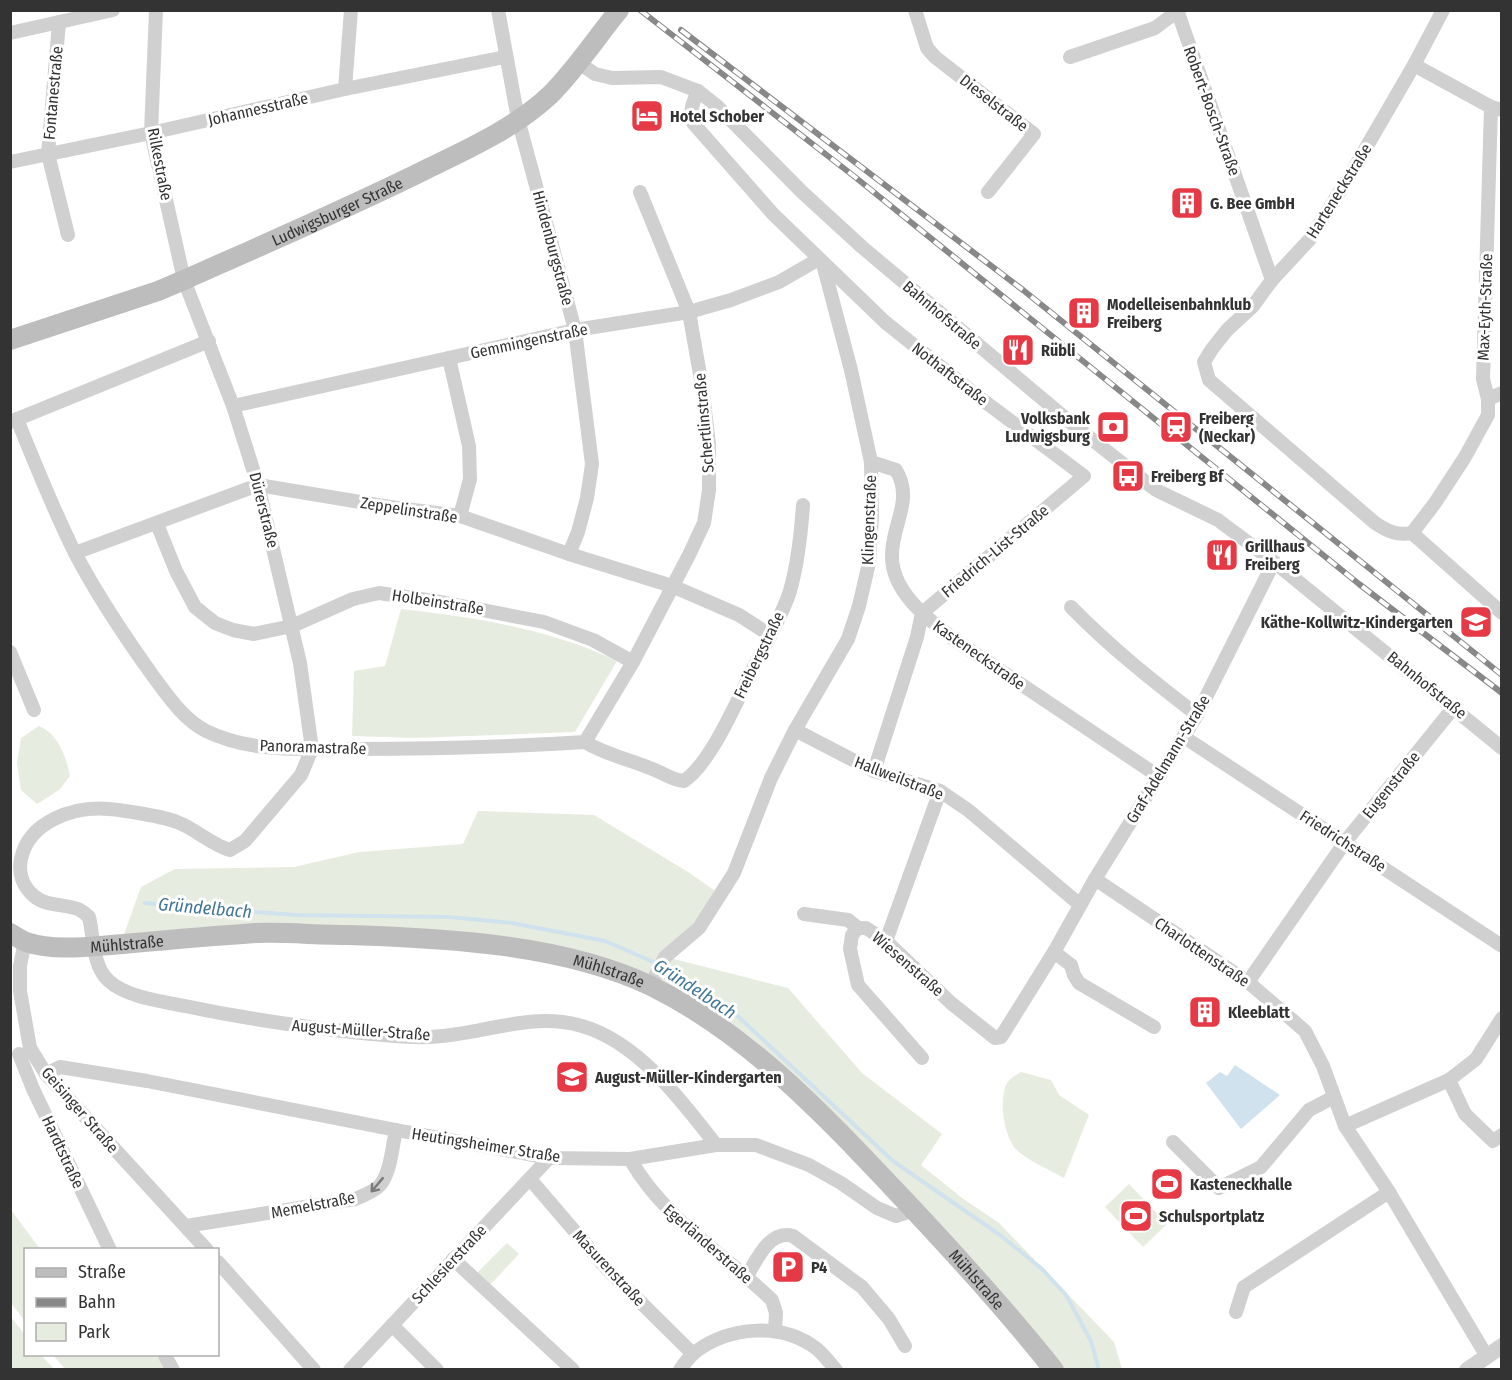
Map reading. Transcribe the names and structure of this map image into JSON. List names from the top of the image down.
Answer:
{
  "streets": {
    "main road": ["Ludwigsburger Straße", "Mühlstraße"],
    "street": [
      "Fontanestraße",
      "Dieselstraße",
      "Johannesstraße",
      "Robert-Bosch-Straße",
      "Rilkestraße",
      "Harteneckstraße",
      "Hindenburgstraße",
      "Max-Eyth-Straße",
      "Bahnhofstraße",
      "Gemmingenstraße",
      "Nothaftstraße",
      "Schertlinstraße",
      "Dürerstraße",
      "Zeppelinstraße",
      "Klingenstraße",
      "Friedrich-List-Straße",
      "Holbeinstraße",
      "Freibergstraße",
      "Kasteneckstraße",
      "Panoramastraße",
      "Graf-Adelmann-Straße",
      "Hallweilstraße",
      "Eugenstraße",
      "Friedrichstraße",
      "Charlottenstraße",
      "Wiesenstraße",
      "August-Müller-Straße",
      "Geisinger Straße",
      "Heutingsheimer Straße",
      "Hardtstraße",
      "Memelstraße",
      "Egerländerstraße",
      "Schlesierstraße",
      "Masurenstraße"
    ]
  },
  "crossings": [
    ["Fontanestraße", "Johannesstraße"],
    ["Johannesstraße", "Rilkestraße"],
    ["Johannesstraße", "Hindenburgstraße"],
    ["Robert-Bosch-Straße", "Harteneckstraße"],
    ["Rilkestraße", "Ludwigsburger Straße"],
    ["Rilkestraße", "Dürerstraße"],
    ["Harteneckstraße", "Max-Eyth-Straße"],
    ["Ludwigsburger Straße", "Hindenburgstraße"],
    ["Ludwigsburger Straße", "Bahnhofstraße"],
    ["Ludwigsburger Straße", "Dürerstraße"],
    ["Hindenburgstraße", "Gemmingenstraße"],
    ["Hindenburgstraße", "Zeppelinstraße"],
    ["Bahnhofstraße", "Graf-Adelmann-Straße"],
    ["Bahnhofstraße", "Eugenstraße"],
    ["Gemmingenstraße", "Nothaftstraße"],
    ["Gemmingenstraße", "Schertlinstraße"],
    ["Gemmingenstraße", "Dürerstraße"],
    ["Gemmingenstraße", "Klingenstraße"],
    ["Nothaftstraße", "Klingenstraße"],
    ["Nothaftstraße", "Friedrich-List-Straße"],
    ["Schertlinstraße", "Zeppelinstraße"],
    ["Schertlinstraße", "Holbeinstraße"],
    ["Schertlinstraße", "Panoramastraße"],
    ["Dürerstraße", "Zeppelinstraße"],
    ["Dürerstraße", "Holbeinstraße"],
    ["Dürerstraße", "Panoramastraße"],
    ["Dürerstraße", "August-Müller-Straße"],
    ["Zeppelinstraße", "Freibergstraße"],
    ["Klingenstraße", "Kasteneckstraße"],
    ["Klingenstraße", "Hallweilstraße"],
    ["Klingenstraße", "Mühlstraße"],
    ["Friedrich-List-Straße", "Kasteneckstraße"],
    ["Freibergstraße", "Panoramastraße"],
    ["Kasteneckstraße", "Graf-Adelmann-Straße"],
    ["Panoramastraße", "August-Müller-Straße"],
    ["Graf-Adelmann-Straße", "Hallweilstraße"],
    ["Graf-Adelmann-Straße", "Friedrichstraße"],
    ["Graf-Adelmann-Straße", "Charlottenstraße"],
    ["Graf-Adelmann-Straße", "Wiesenstraße"],
    ["Eugenstraße", "Friedrichstraße"],
    ["Eugenstraße", "Charlottenstraße"],
    ["Mühlstraße", "August-Müller-Straße"],
    ["Mühlstraße", "Geisinger Straße"],
    ["Mühlstraße", "Heutingsheimer Straße"],
    ["August-Müller-Straße", "Heutingsheimer Straße"],
    ["Geisinger Straße", "Heutingsheimer Straße"],
    ["Geisinger Straße", "Hardtstraße"],
    ["Geisinger Straße", "Memelstraße"],
    ["Heutingsheimer Straße", "Memelstraße"],
    ["Heutingsheimer Straße", "Egerländerstraße"],
    ["Heutingsheimer Straße", "Schlesierstraße"],
    ["Schlesierstraße", "Masurenstraße"]
  ],
  "one_way": ["Memelstraße"],
  "water": ["Gründelbach"],
  "places": {
    "hotel": ["Hotel Schober"],
    "building": ["G. Bee GmbH", "Modelleisenbahnklub Freiberg", "Kleeblatt"],
    "restaurant": ["Rübli", "Grillhaus Freiberg"],
    "bank": ["Volksbank Ludwigsburg"],
    "station": ["Freiberg (Neckar)"],
    "bus stop": ["Freiberg Bf"],
    "school or university": ["Käthe-Kollwitz-Kindergarten", "August-Müller-Kindergarten"],
    "sports": ["Kasteneckhalle", "Schulsportplatz"],
    "parking": ["P4"]
  },
  "legend": ["Straße", "Bahn", "Park"]
}
